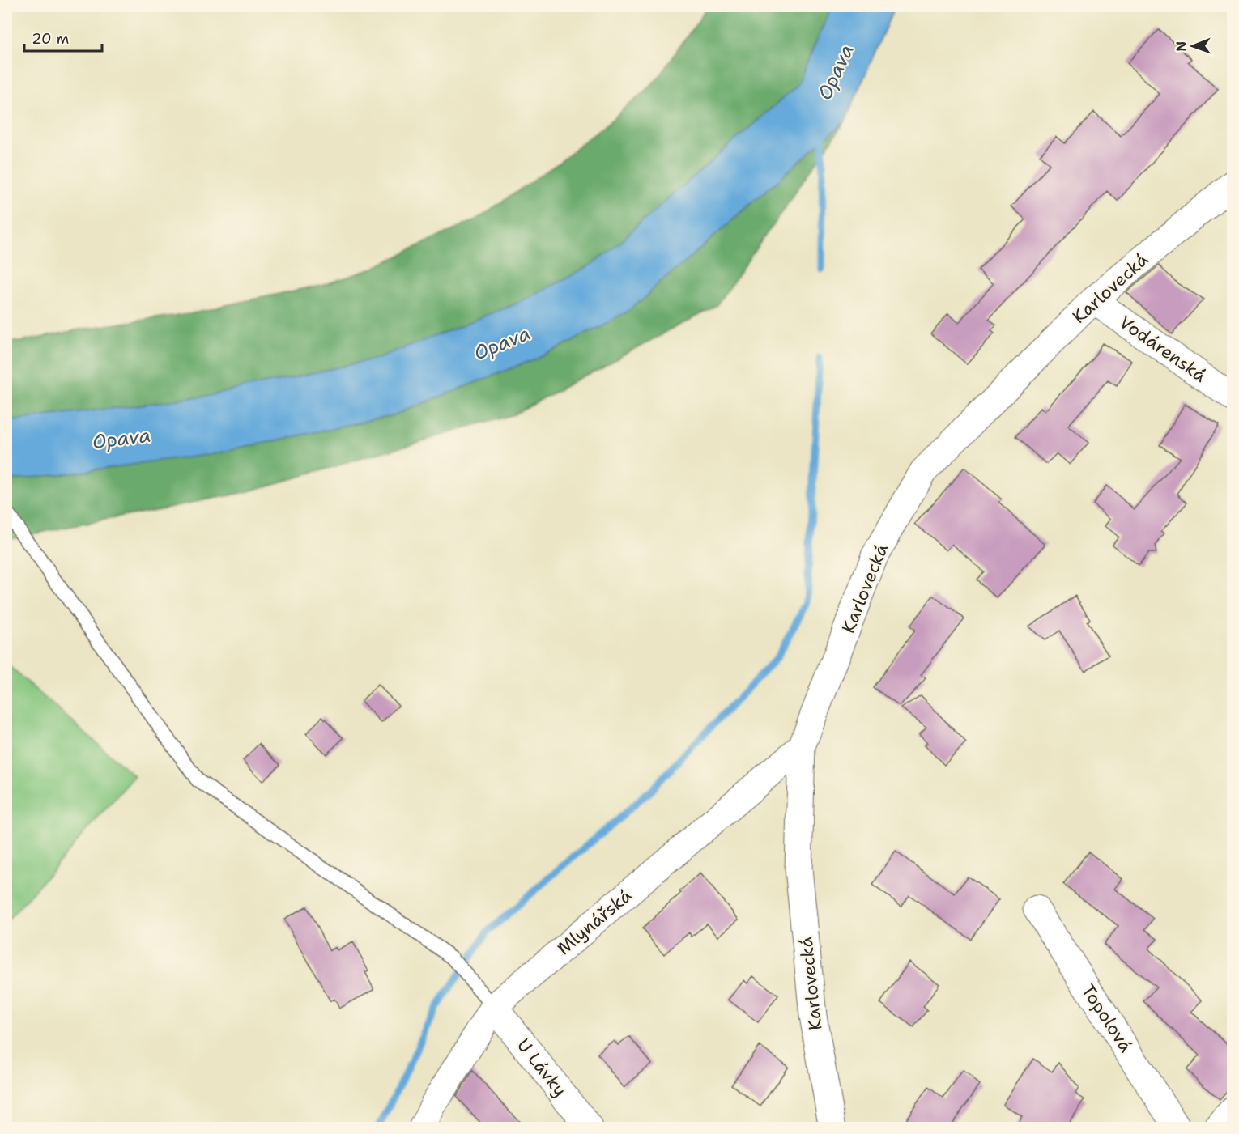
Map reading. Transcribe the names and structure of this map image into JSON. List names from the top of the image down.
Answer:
{
  "streets": {
    "street": [
      "Karlovecká",
      "Vodárenská",
      "Mlynářská",
      "Topolová",
      "U Lávky"
    ]
  },
  "crossings": [
    ["Karlovecká", "Vodárenská"],
    ["Karlovecká", "Mlynářská"],
    ["Mlynářská", "U Lávky"]
  ],
  "water": ["Opava"],
  "scale_bar": "20 m",
  "north": "left"
}
